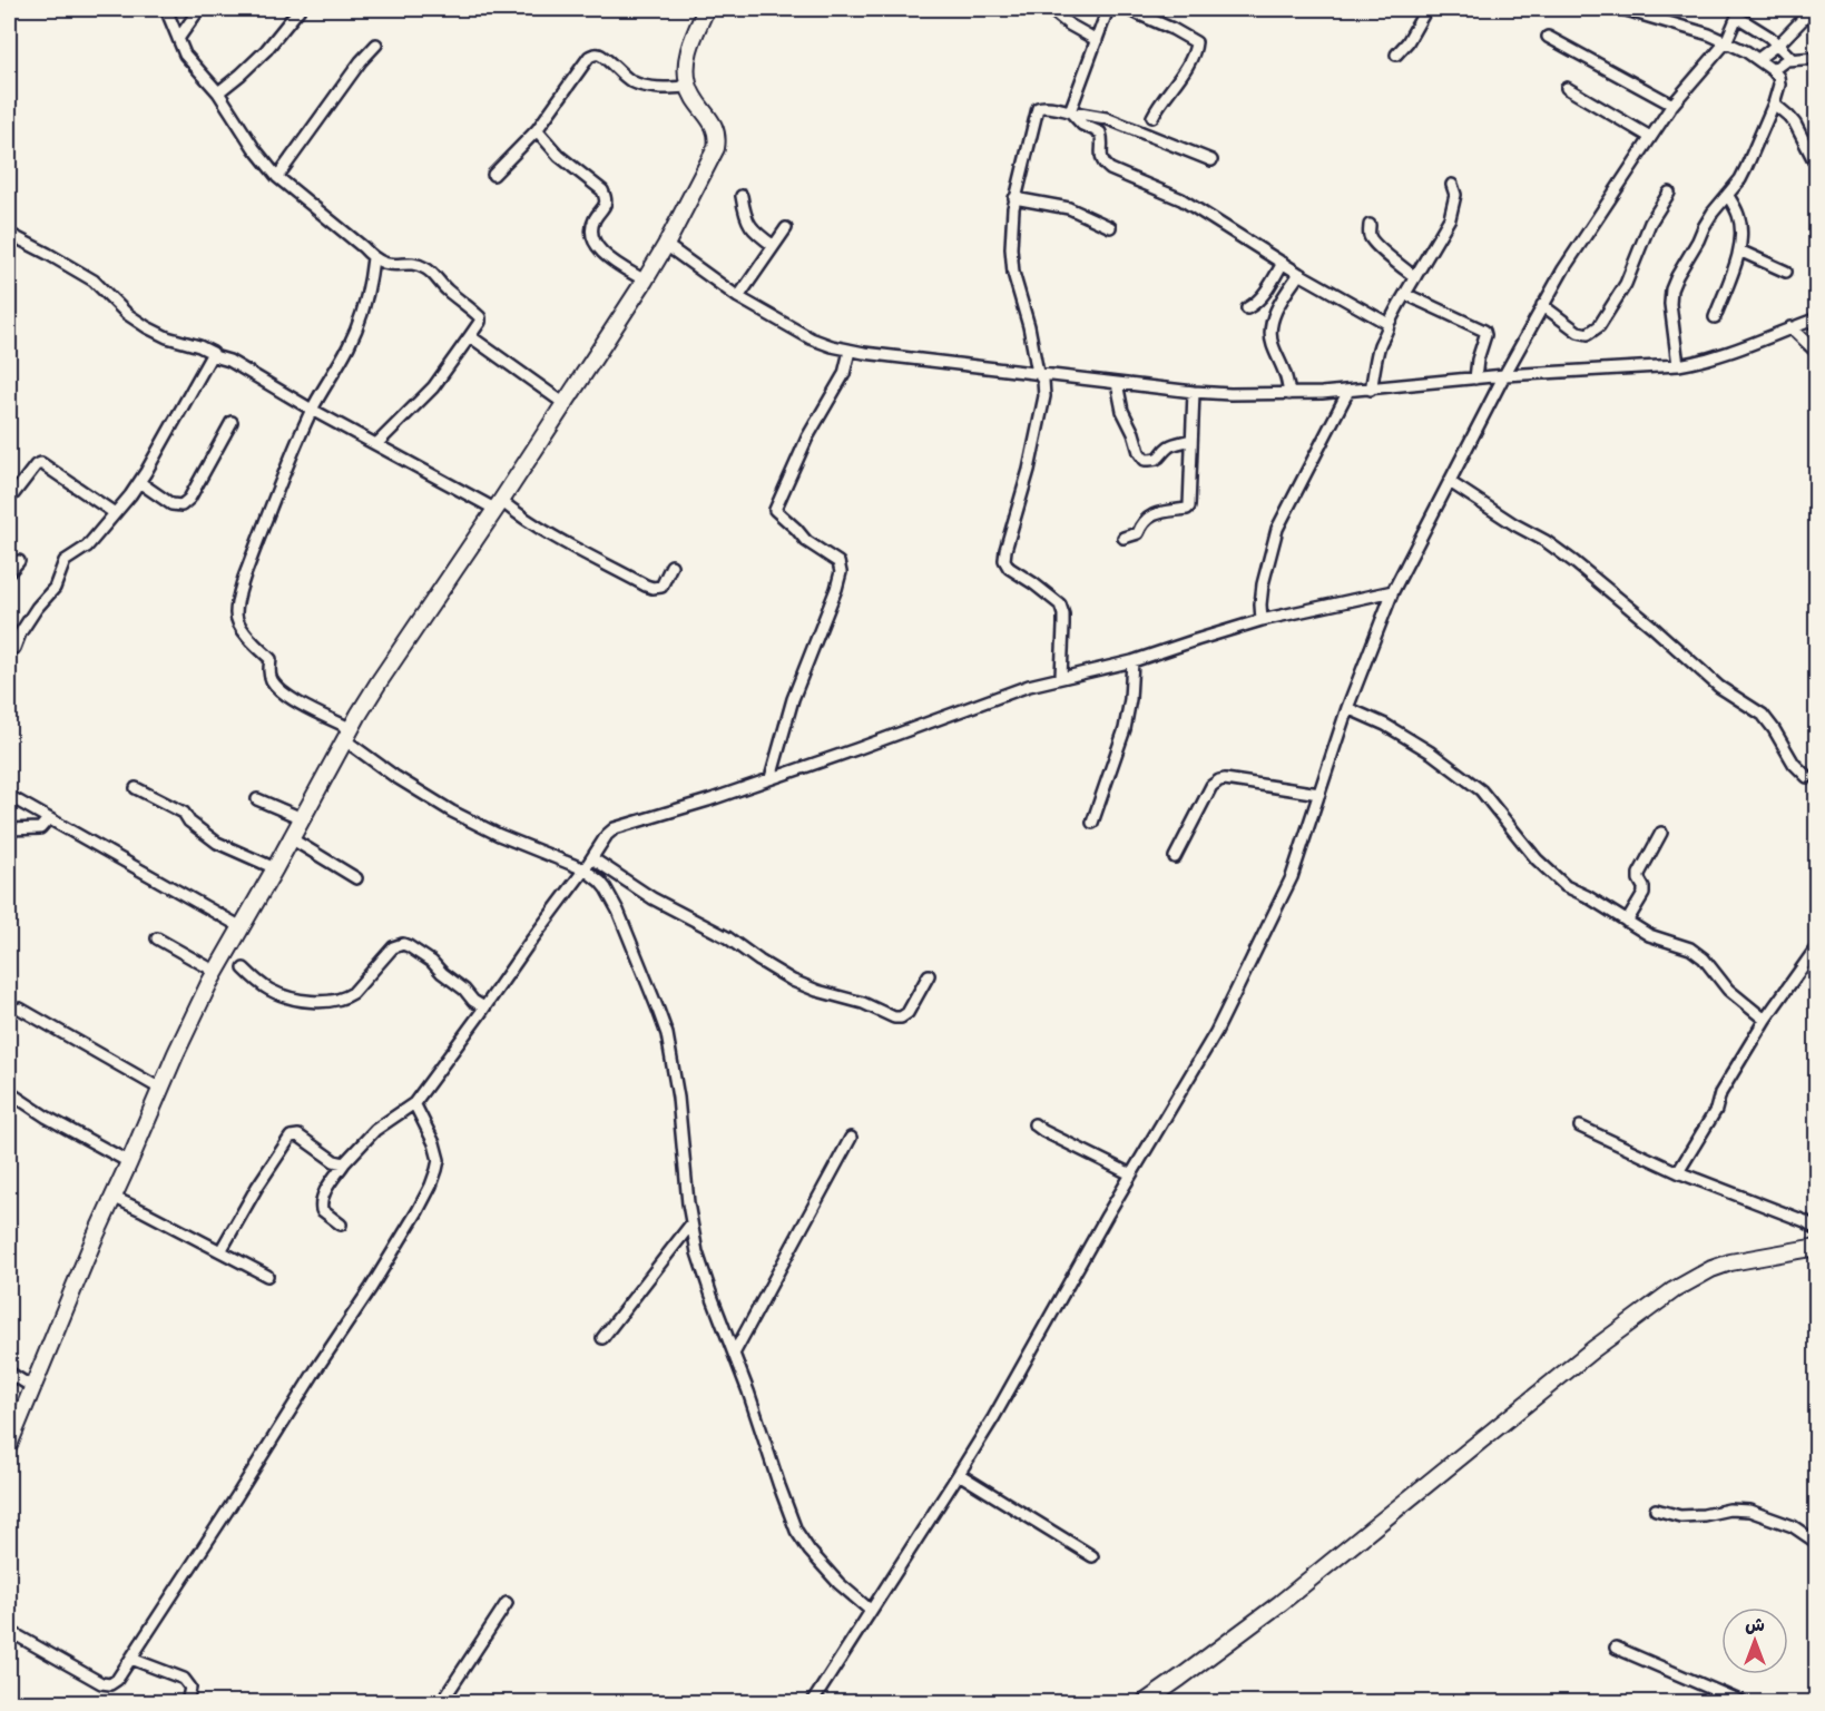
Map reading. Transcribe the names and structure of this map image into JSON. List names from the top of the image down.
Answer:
{
  "north": "top"
}
